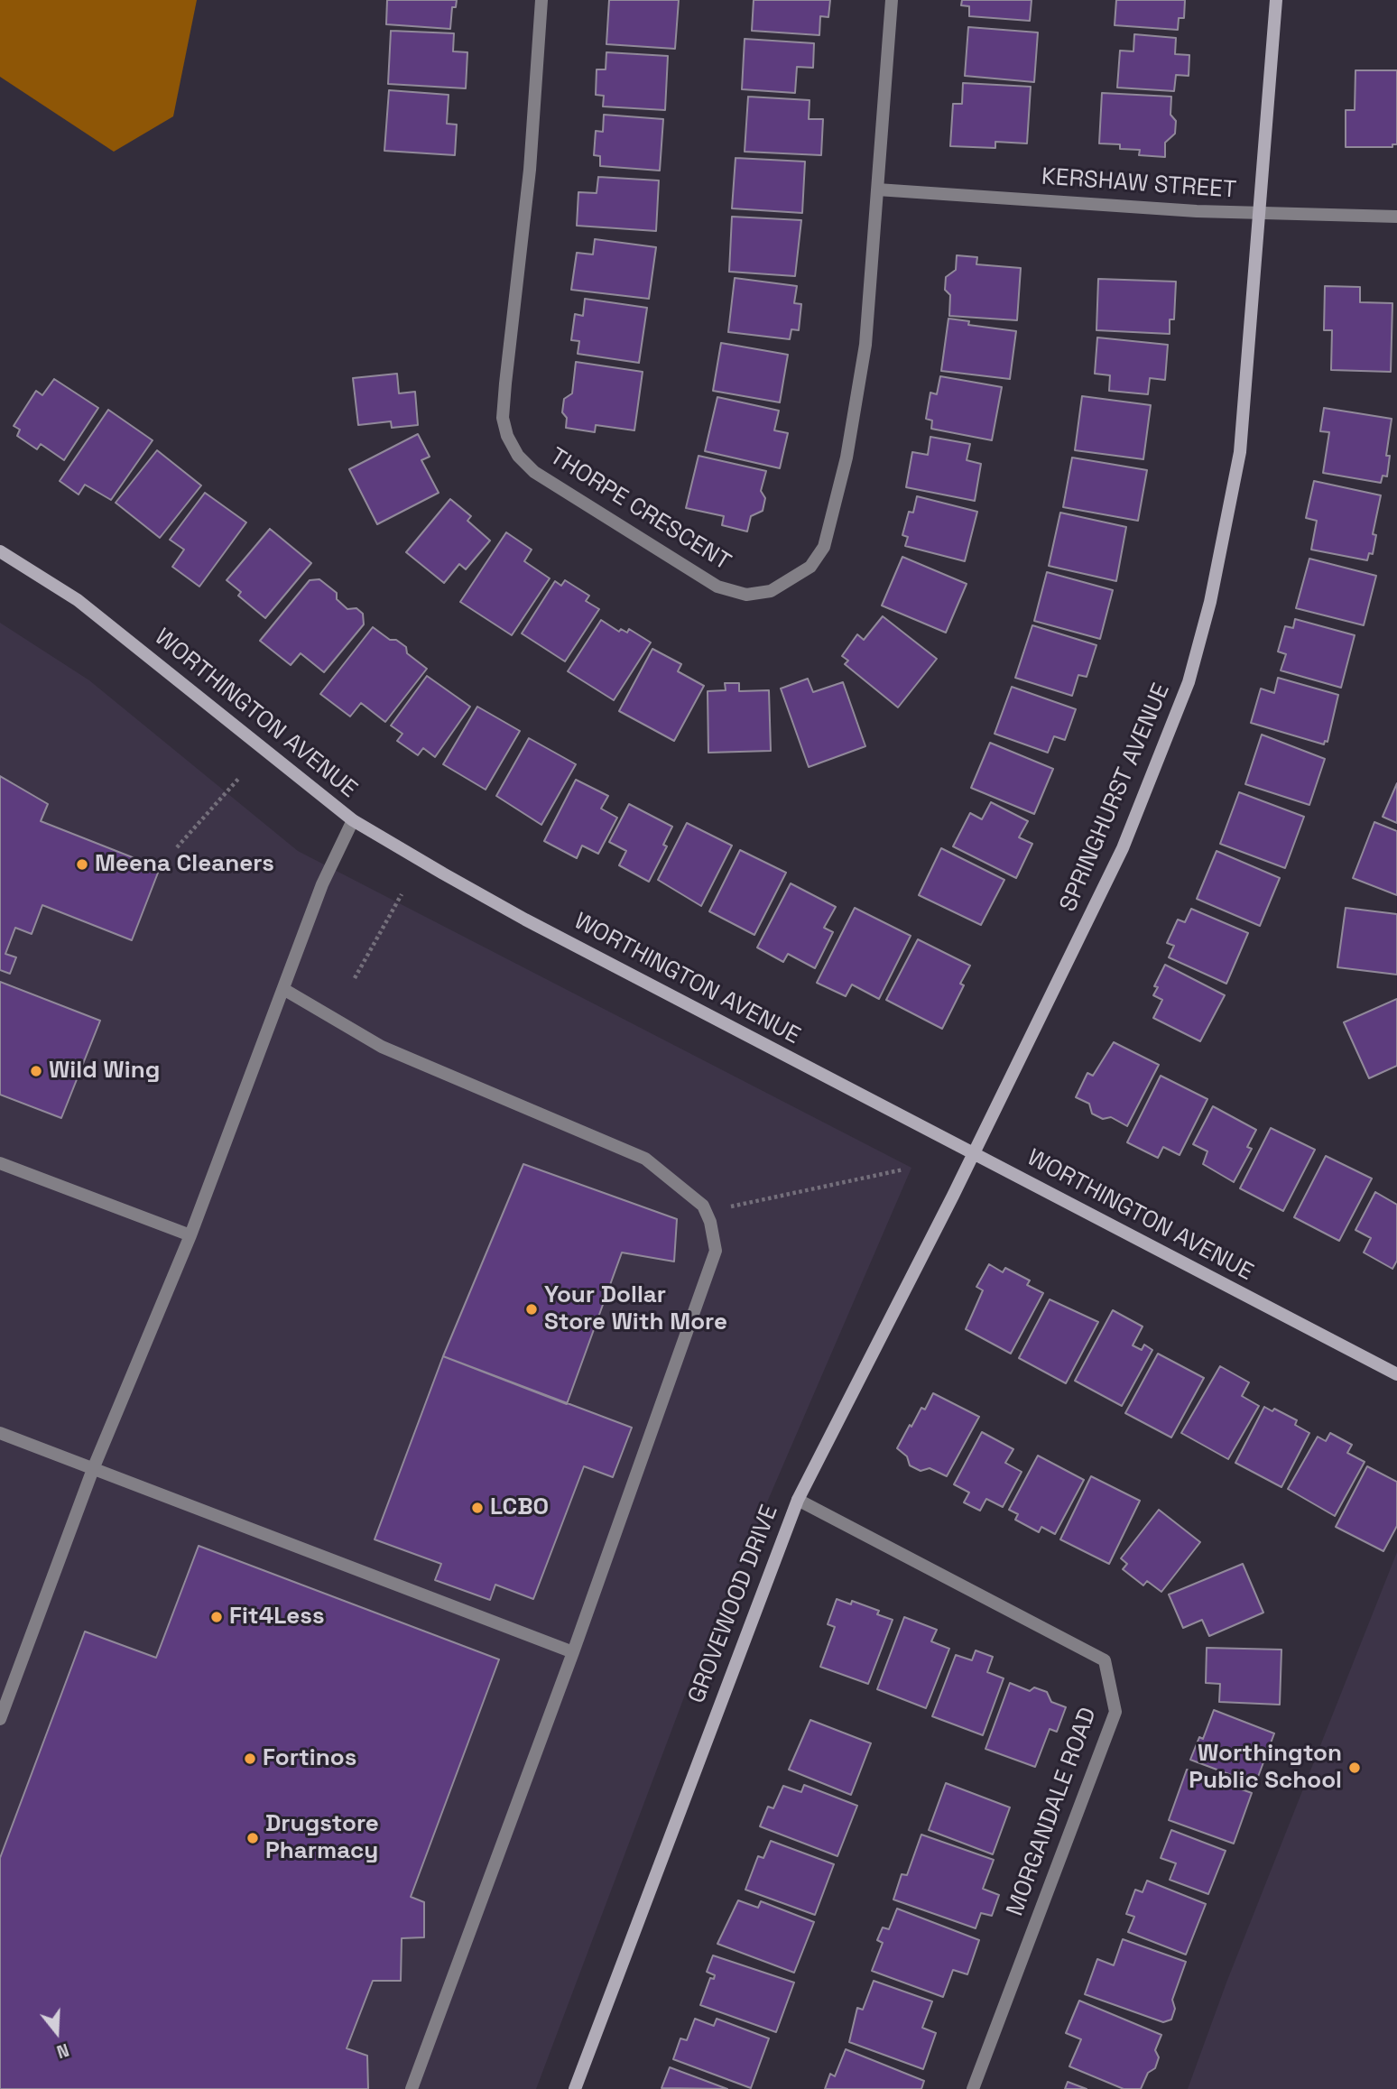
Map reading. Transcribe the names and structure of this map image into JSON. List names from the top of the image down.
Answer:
{
  "streets": {
    "street": [
      "KERSHAW STREET",
      "THORPE CRESCENT",
      "WORTHINGTON AVENUE",
      "SPRINGHURST AVENUE",
      "GROVEWOOD DRIVE",
      "MORGANDALE ROAD"
    ]
  },
  "crossings": [
    ["KERSHAW STREET", "THORPE CRESCENT"],
    ["KERSHAW STREET", "SPRINGHURST AVENUE"],
    ["WORTHINGTON AVENUE", "SPRINGHURST AVENUE"],
    ["WORTHINGTON AVENUE", "GROVEWOOD DRIVE"],
    ["SPRINGHURST AVENUE", "GROVEWOOD DRIVE"],
    ["GROVEWOOD DRIVE", "MORGANDALE ROAD"]
  ],
  "places": [
    "Meena Cleaners",
    "Wild Wing",
    "Your Dollar Store With More",
    "LCBO",
    "Fit4Less",
    "Fortinos",
    "Worthington Public School",
    "Drugstore Pharmacy"
  ],
  "north": "bottom"
}
